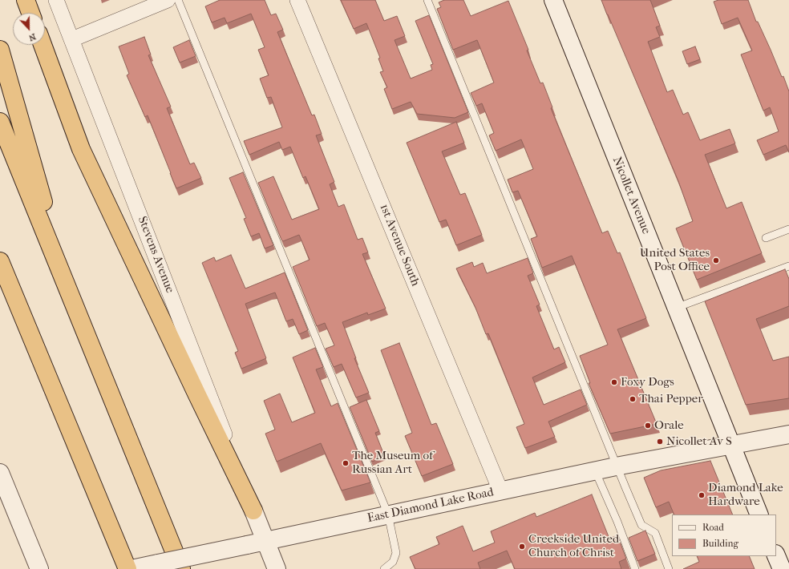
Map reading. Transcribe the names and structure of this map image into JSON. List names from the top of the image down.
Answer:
{
  "streets": {
    "street": [
      "Nicollet Avenue",
      "1st Avenue South",
      "Stevens Avenue",
      "East Diamond Lake Road"
    ]
  },
  "crossings": [
    ["Nicollet Avenue", "East Diamond Lake Road"],
    ["1st Avenue South", "East Diamond Lake Road"]
  ],
  "places": [
    "United States Post Office",
    "Foxy Dogs",
    "Thai Pepper",
    "Orale",
    "Nicollet Av S",
    "The Museum of Russian Art",
    "Diamond Lake Hardware",
    "Creekside United Church of Christ"
  ],
  "legend": ["Road", "Building"],
  "north": "bottom"
}
